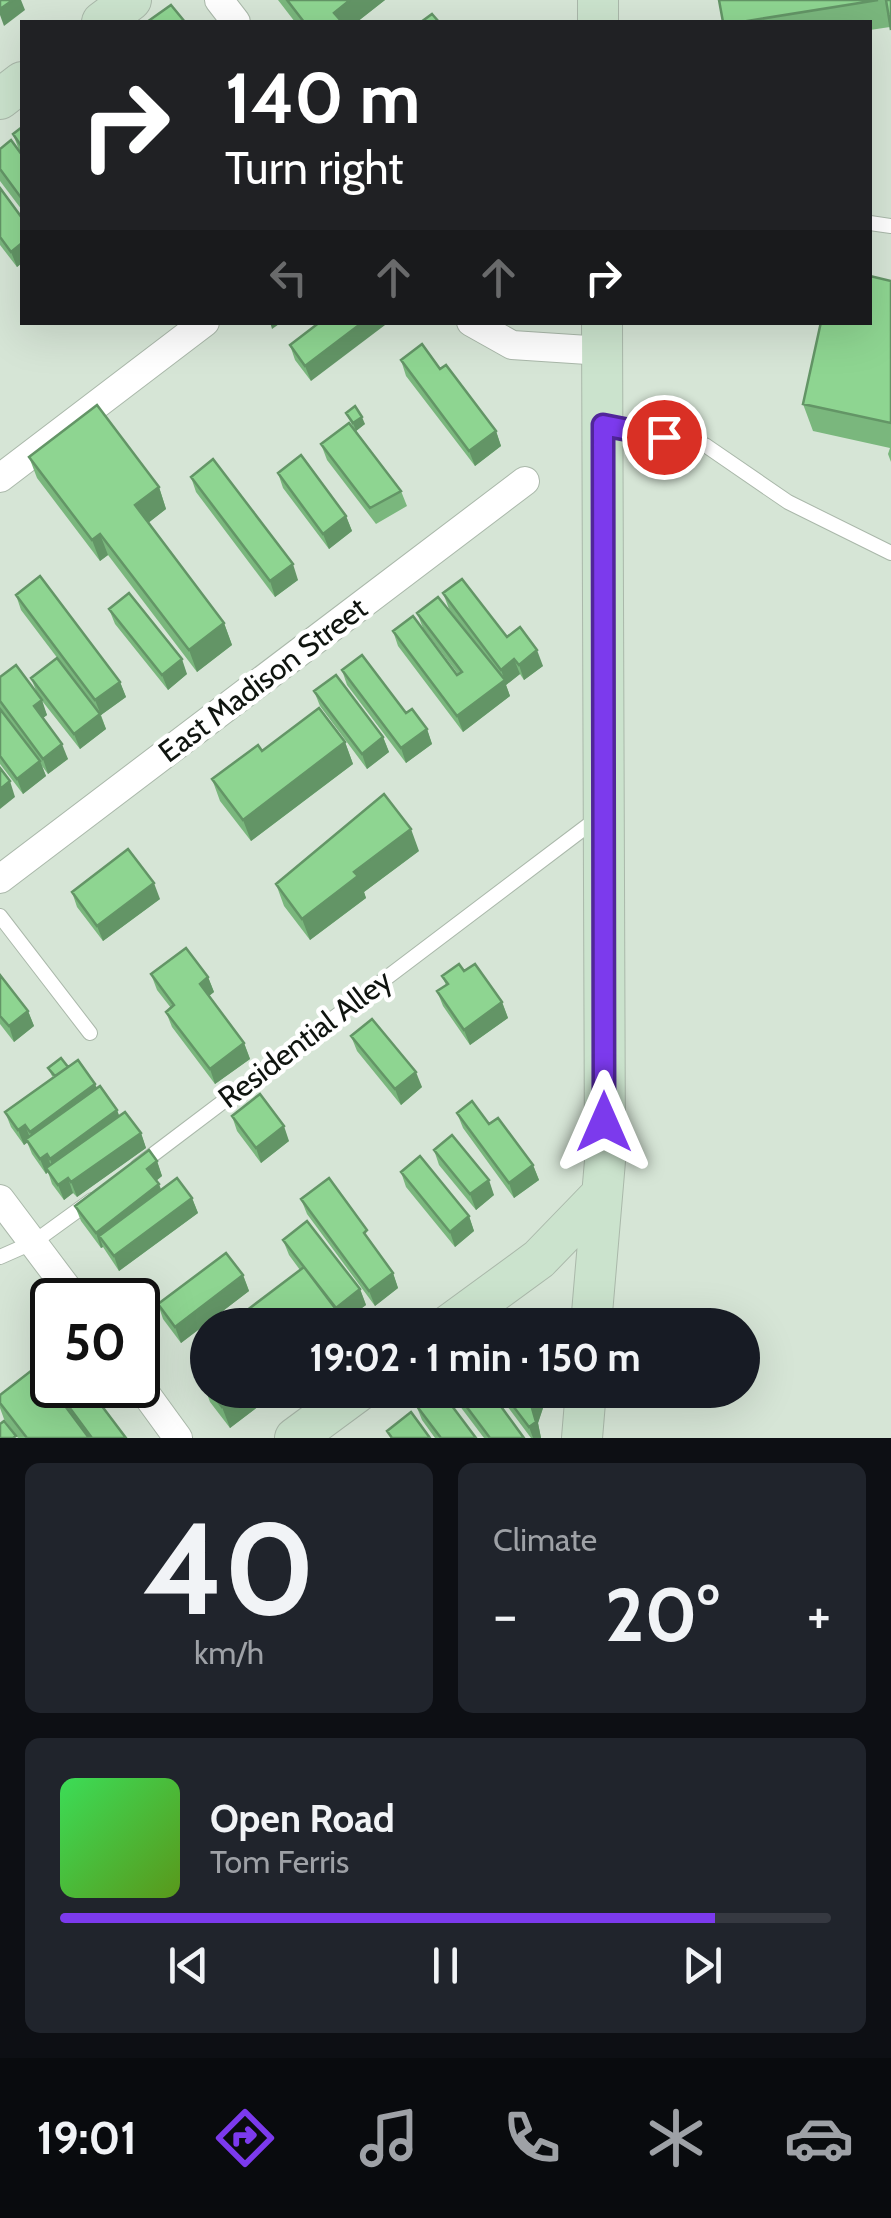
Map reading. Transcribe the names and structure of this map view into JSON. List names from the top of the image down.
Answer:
{
  "streets": {
    "street": ["East Madison Street"],
    "lane": ["Residential Alley"]
  },
  "page": {
    "turn": ["140 m", "Turn right"],
    "limit": "50",
    "trip": "19:02 · 1 min · 150 m",
    "tile": [
      ["40", "km/h"],
      "Climate"
    ],
    "heat": ["−", "20°", "+"],
    "song": ["Open Road", "Tom Ferris"],
    "tabs": "19:01"
  }
}
